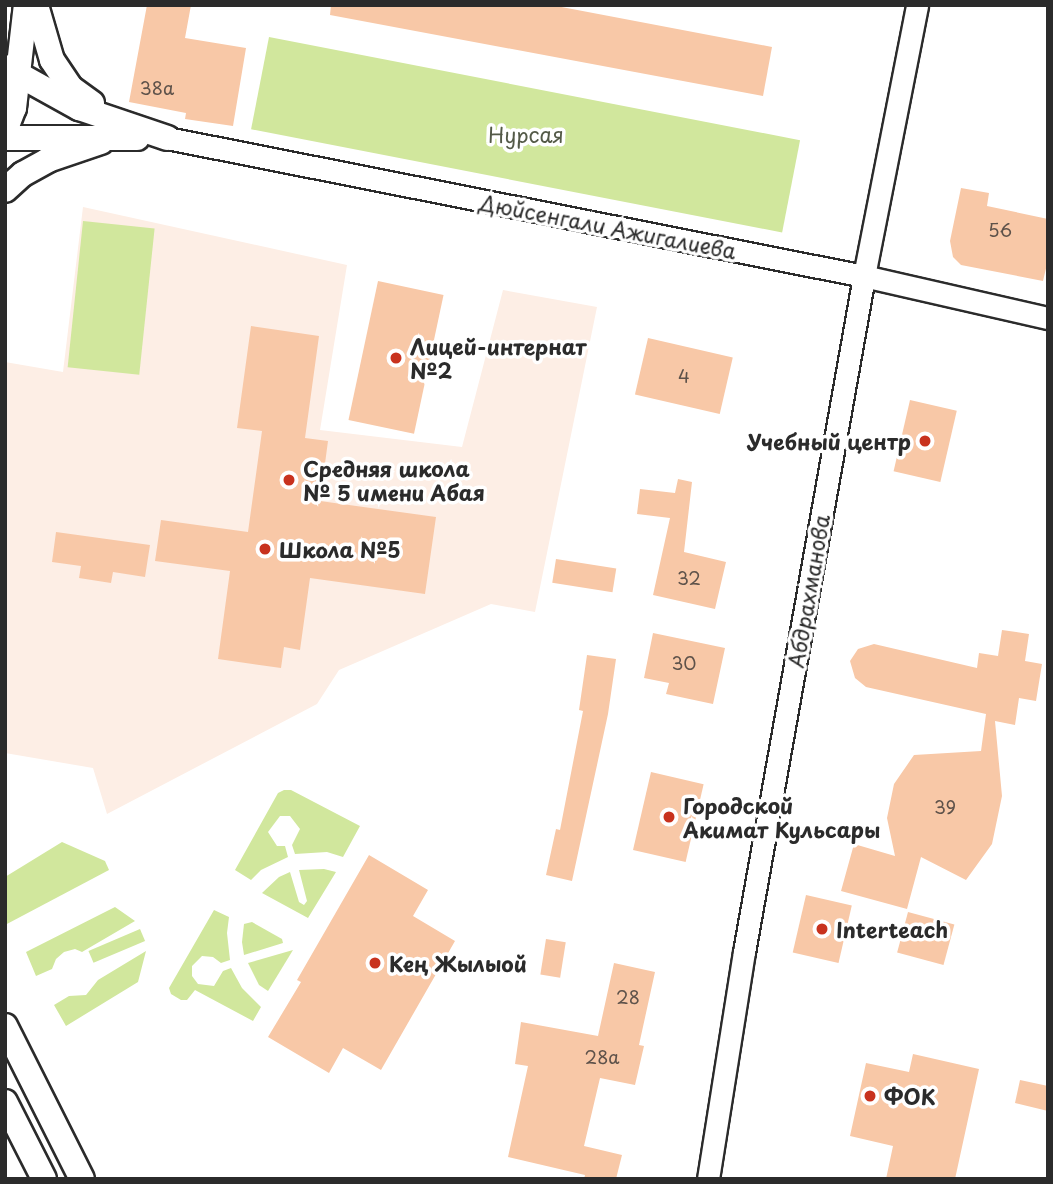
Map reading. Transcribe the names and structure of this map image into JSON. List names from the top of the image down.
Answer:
{
  "streets": {
    "street": ["Дюйсенгали Ажигалиева", "Абдрахманова"]
  },
  "crossings": [
    ["Дюйсенгали Ажигалиева", "Абдрахманова"]
  ],
  "parks": ["Нурсая"],
  "places": [
    "Лицей-интернат №2",
    "Учебный центр",
    "Средняя школа № 5 имени Абая",
    "Школа №5",
    "Городской Акимат Кульсары",
    "Interteach",
    "Кең Жылыой",
    "ФОК"
  ],
  "house_numbers": [
    "38а",
    "56",
    "4",
    "32",
    "30",
    "39",
    "28",
    "28а"
  ]
}
